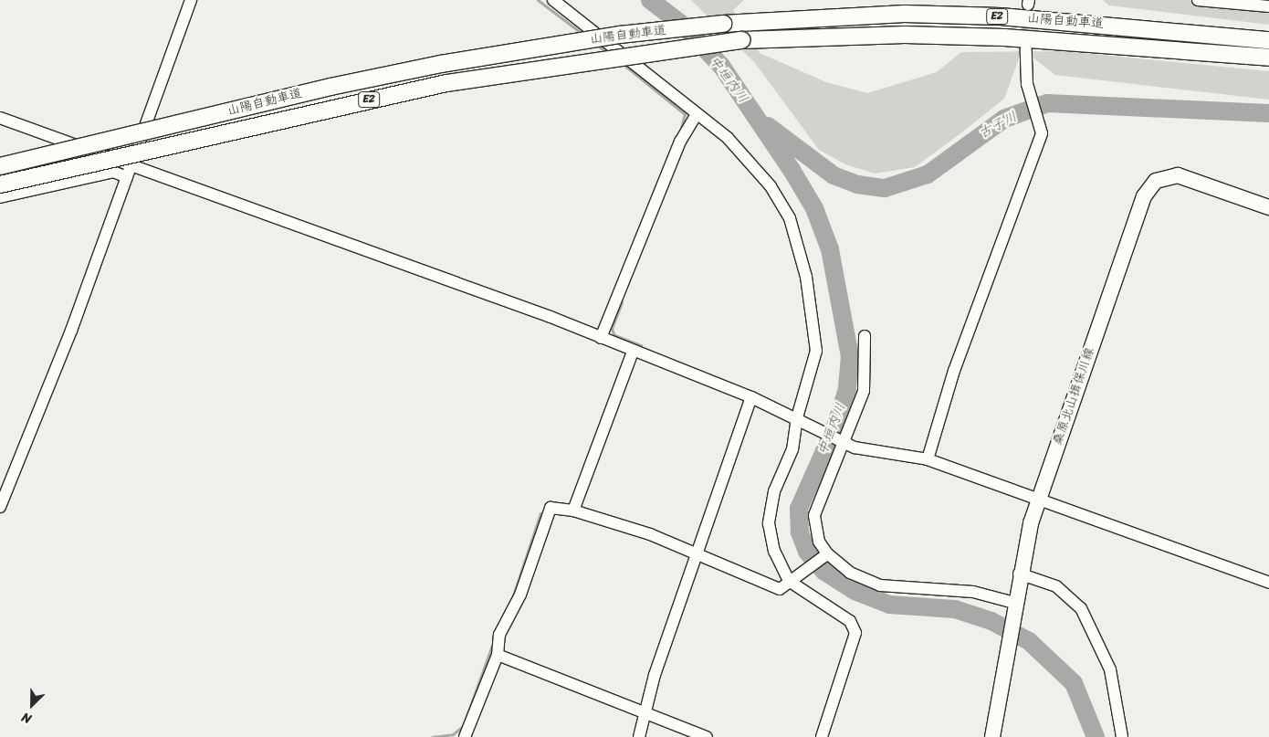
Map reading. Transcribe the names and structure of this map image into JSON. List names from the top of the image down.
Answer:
{
  "streets": {
    "highway": ["E2", "山陽自動車道"],
    "main road": ["桑原北山揖保川線"]
  },
  "water": ["中垣内川", "古子川"],
  "north": "bottom left"
}
